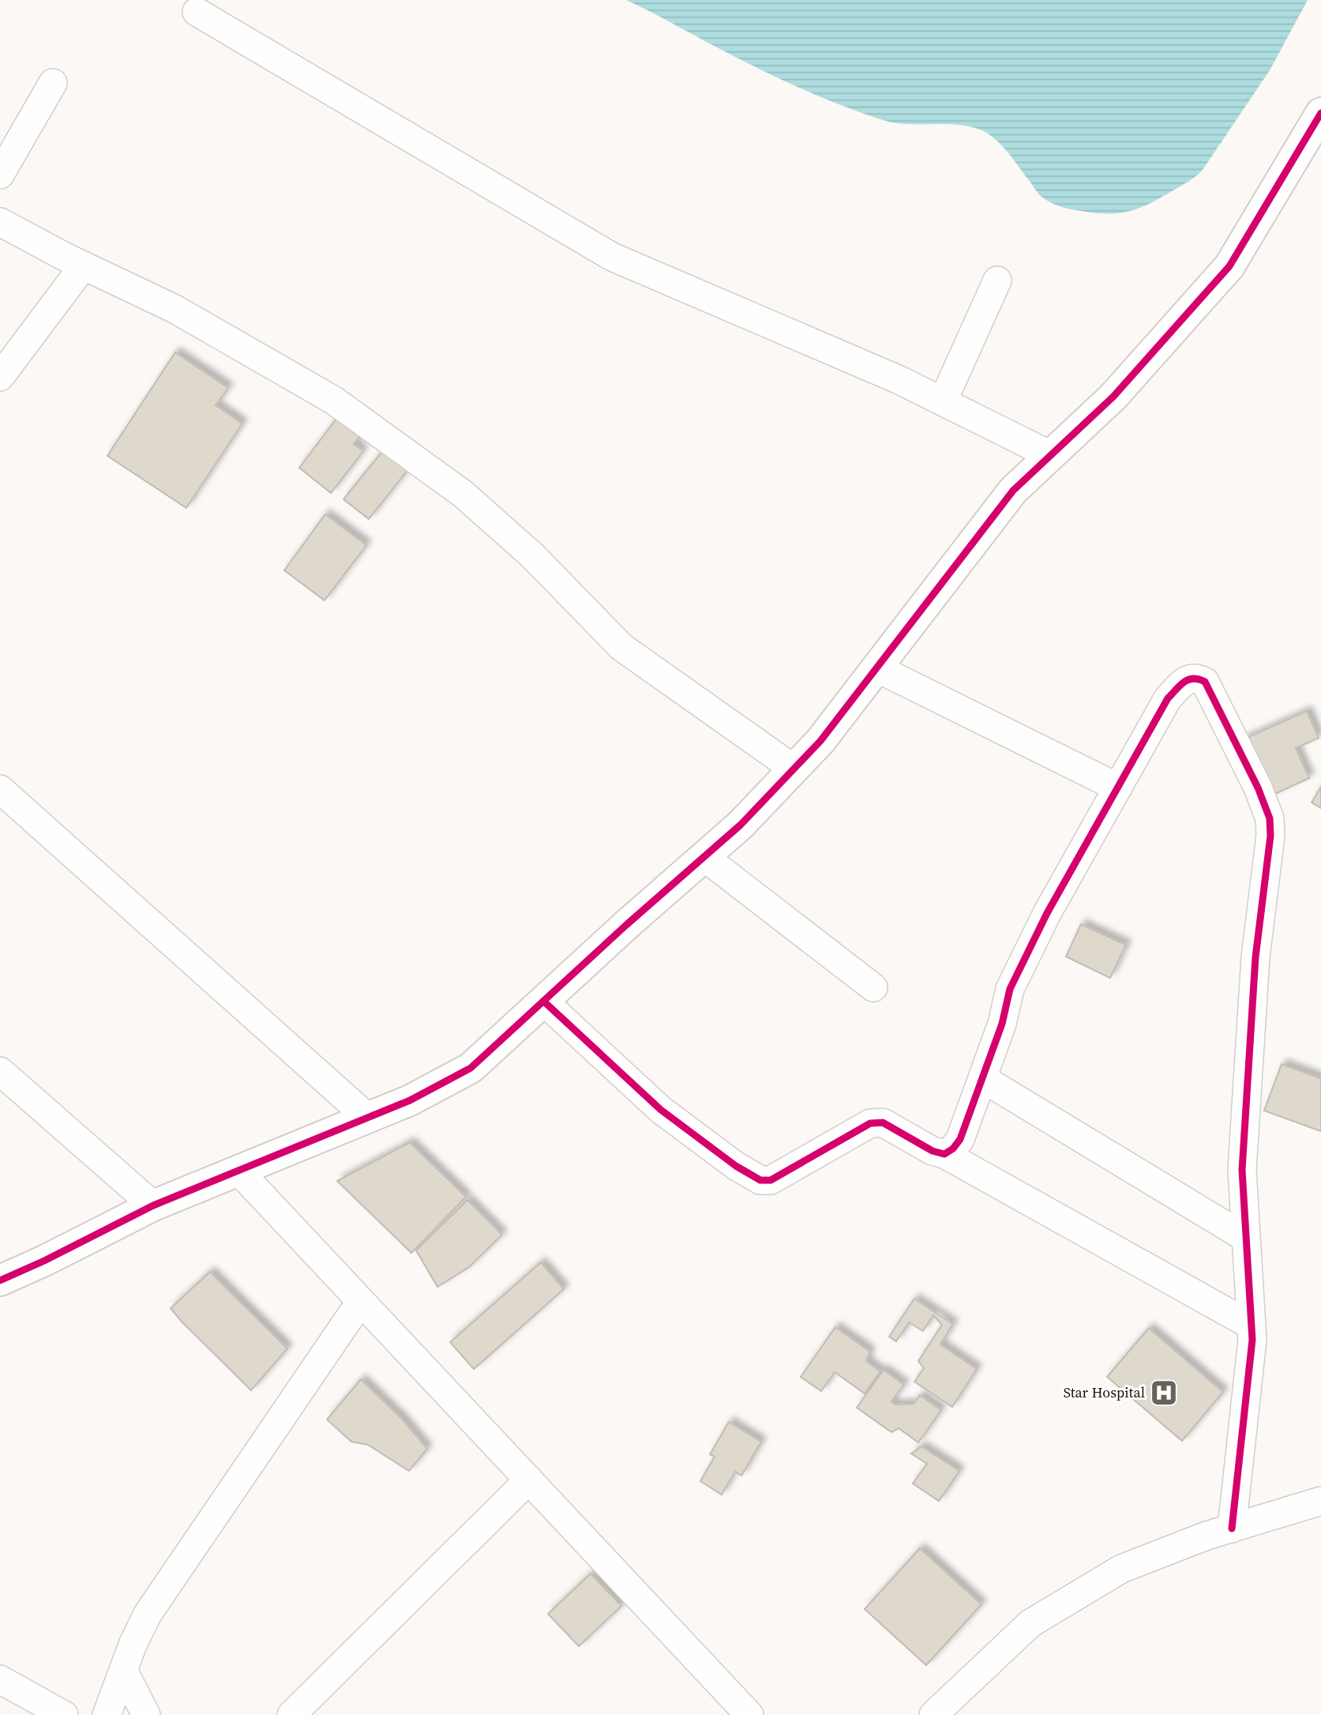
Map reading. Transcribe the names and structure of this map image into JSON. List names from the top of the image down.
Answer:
{
  "places": {
    "hospital": ["Star Hospital"]
  }
}
